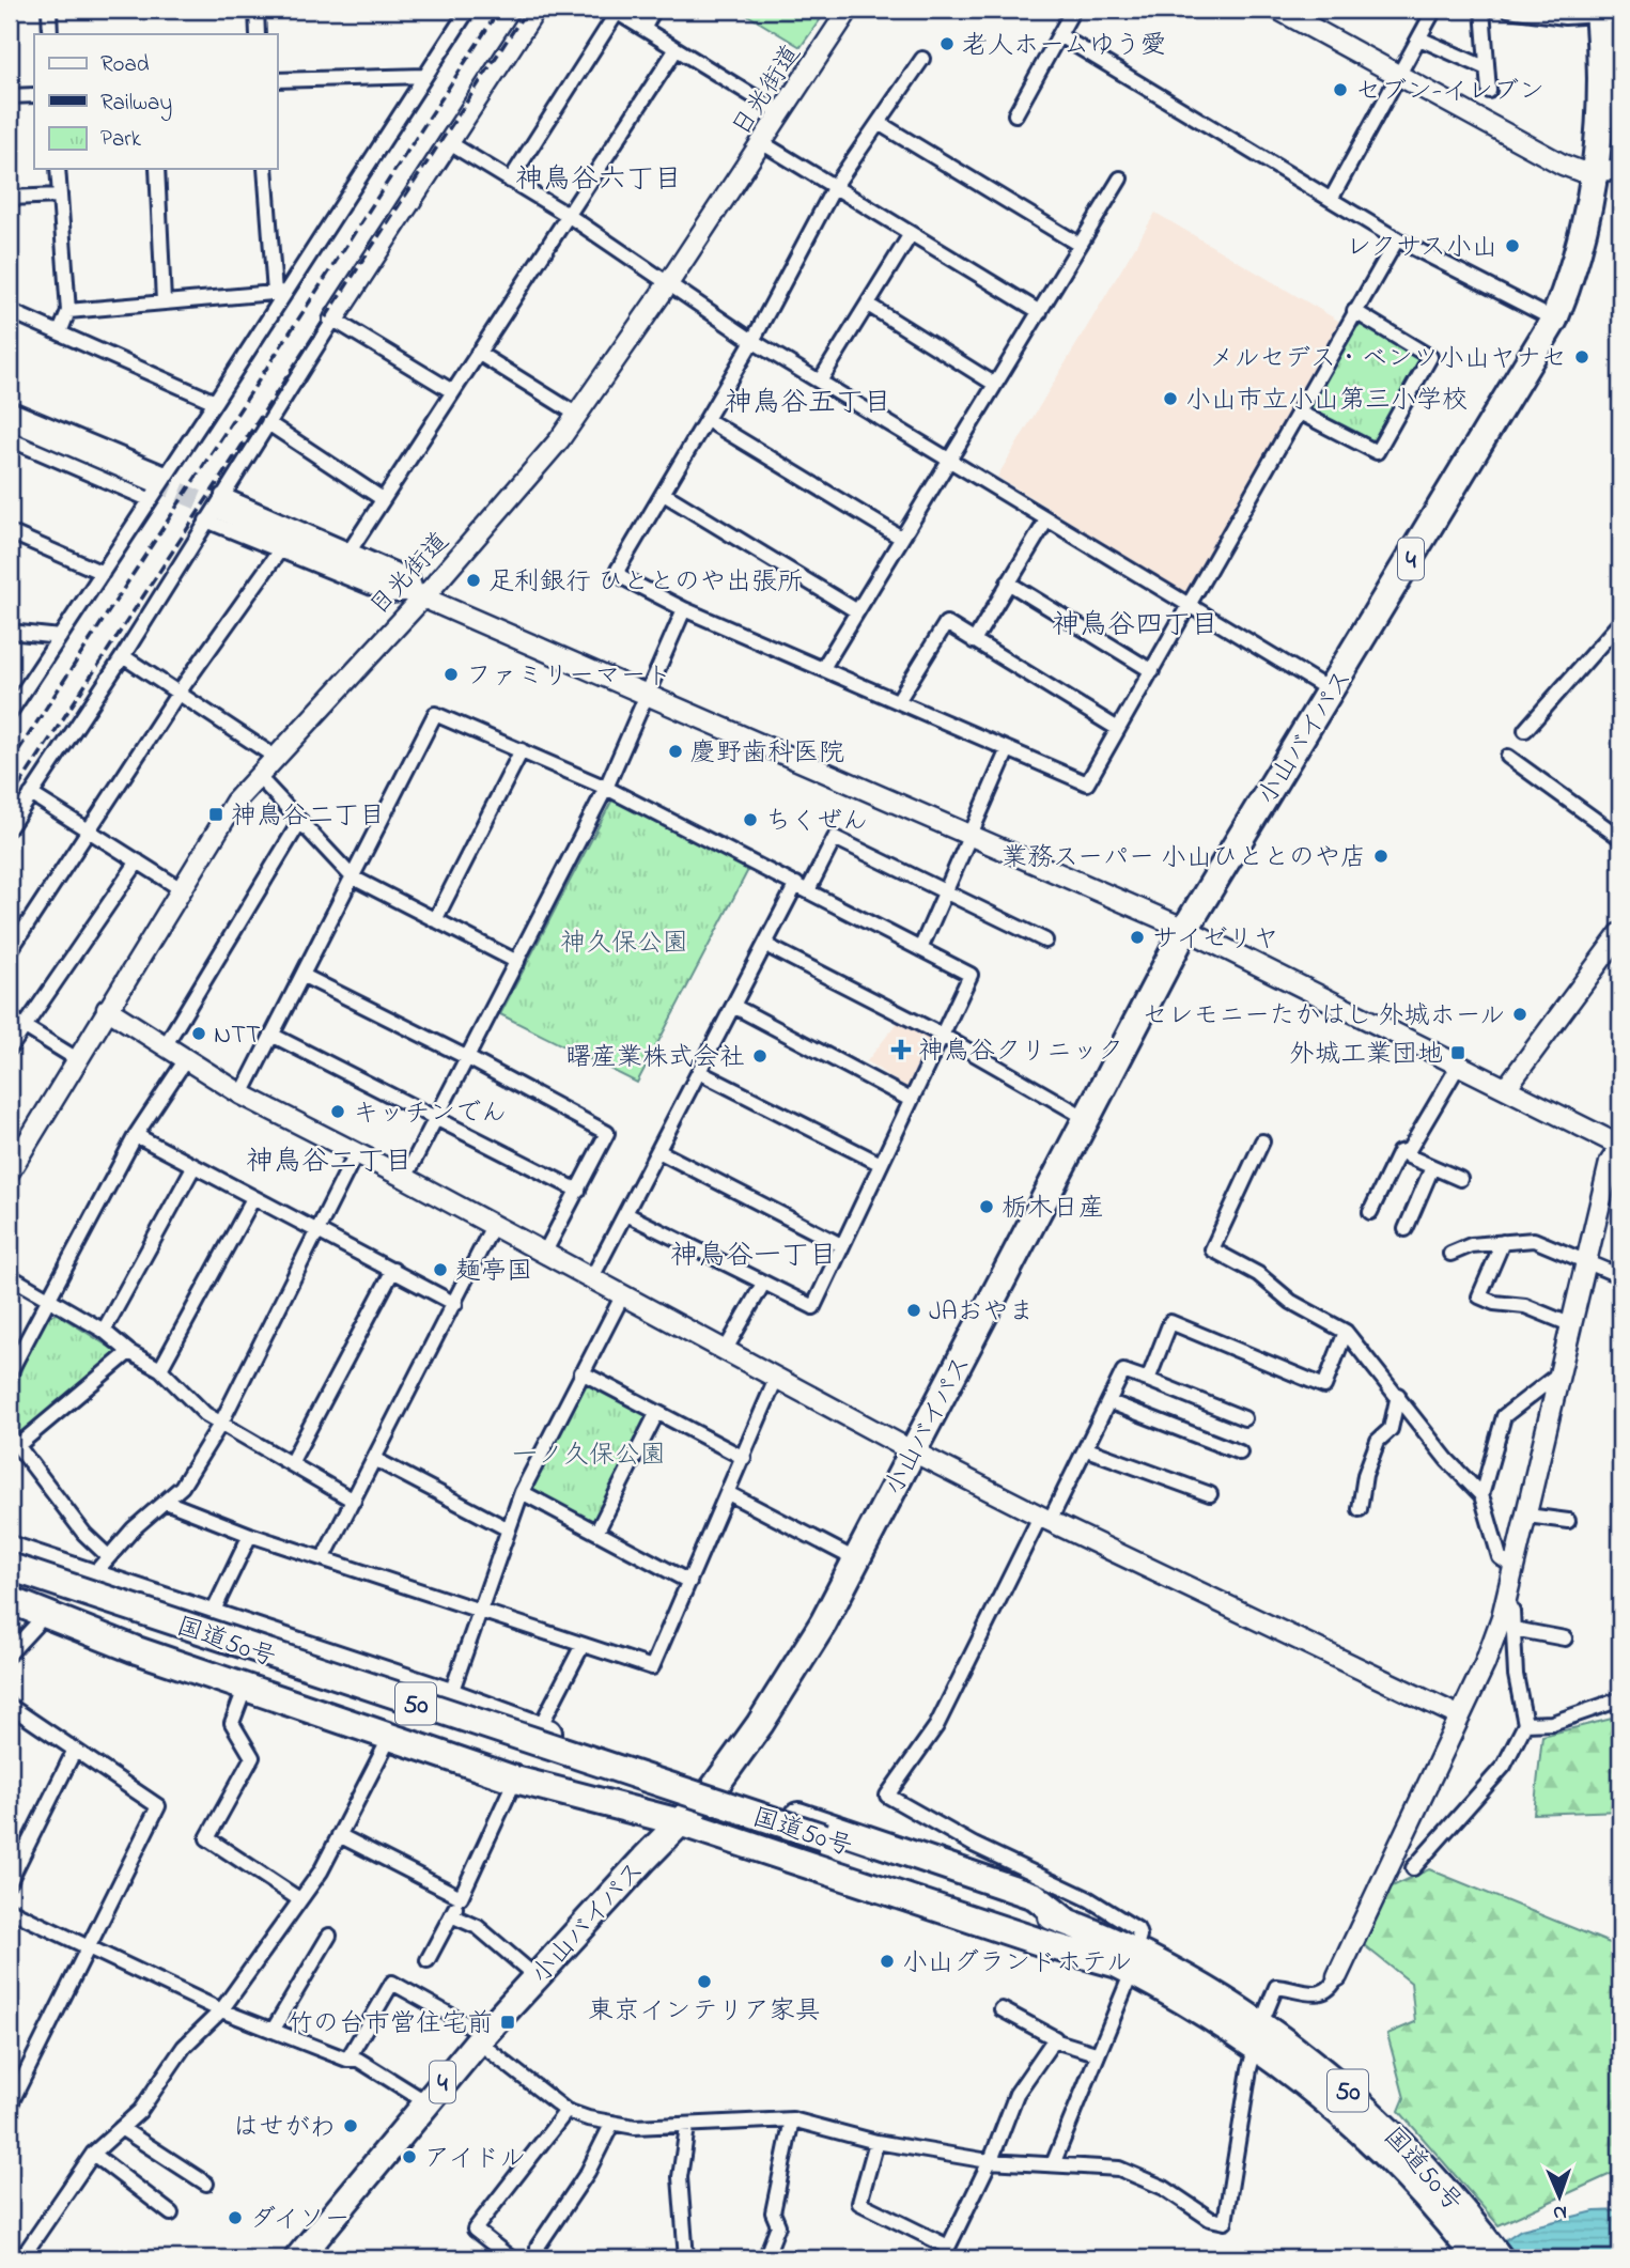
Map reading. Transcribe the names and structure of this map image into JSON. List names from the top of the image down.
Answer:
{
  "streets": {
    "highway": [
      "4",
      "小山バイパス",
      "国道50号",
      "50"
    ],
    "street": ["日光街道"]
  },
  "districts": [
    "神鳥谷六丁目",
    "神鳥谷五丁目",
    "神鳥谷四丁目",
    "神鳥谷二丁目",
    "神鳥谷一丁目"
  ],
  "parks": ["神久保公園", "一ノ久保公園"],
  "places": {
    "other": [
      "老人ホームゆう愛",
      "セブン-イレブン",
      "レクサス小山",
      "メルセデス・ベンツ小山ヤナセ",
      "小山市立小山第三小学校",
      "足利銀行 ひととのや出張所",
      "ファミリーマート",
      "慶野歯科医院",
      "ちくぜん",
      "業務スーパー 小山ひととのや店",
      "サイゼリヤ",
      "セレモニーたかはし 外城ホール",
      "NTT",
      "曙産業株式会社",
      "キッチンでん",
      "栃木日産",
      "麺亭国",
      "JAおやま",
      "小山グランドホテル",
      "東京インテリア家具",
      "はせがわ",
      "アイドル",
      "ダイソー"
    ],
    "transit": ["神鳥谷二丁目", "外城工業団地", "竹の台市営住宅前"],
    "health": ["神鳥谷クリニック"]
  },
  "legend": ["Road", "Railway", "Park"],
  "north": "bottom"
}
